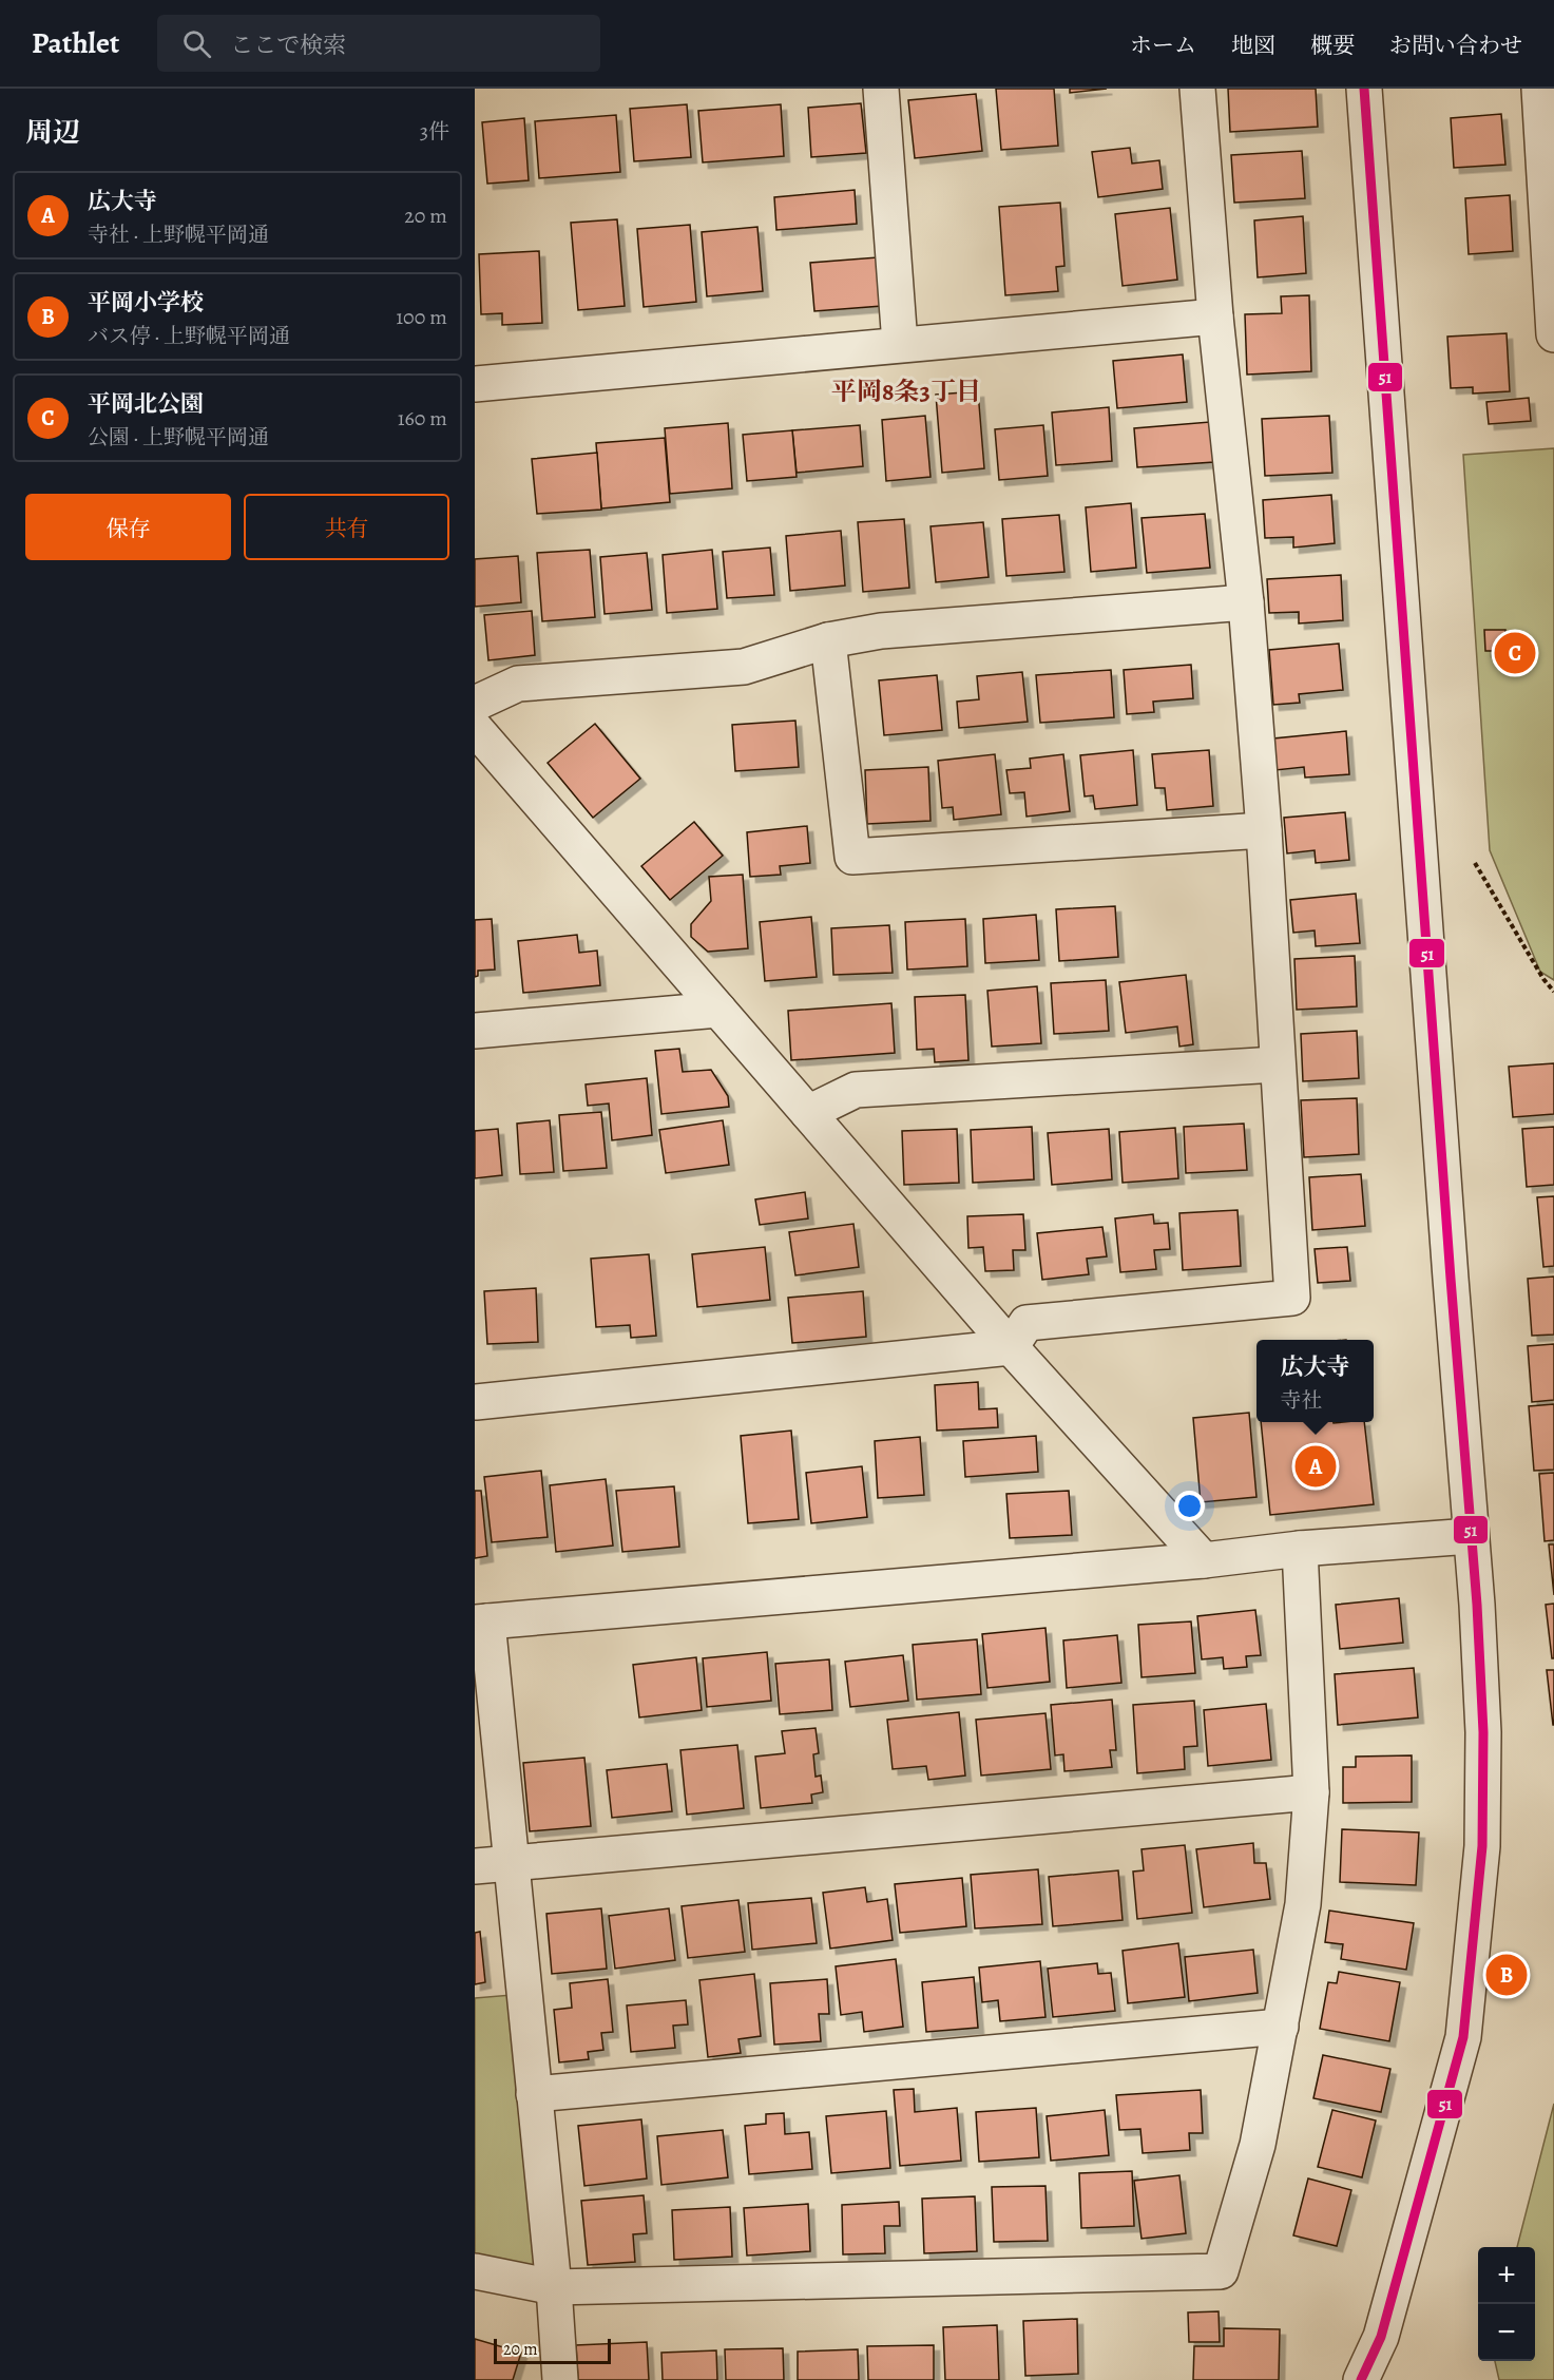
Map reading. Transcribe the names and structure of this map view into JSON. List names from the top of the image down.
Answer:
{
  "districts": ["平岡8条3丁目"],
  "lines": ["transit line 51"],
  "scale_bar": "20 m",
  "page": {
    "header": "Pathlet",
    "search": "ここで検索",
    "nav": [
      "ホーム",
      "地図",
      "概要",
      "お問い合わせ"
    ],
    "heading": ["周辺", "3件"],
    "list": [
      {
        "mark": "A",
        "name": "広大寺",
        "note": "寺社 · 上野幌平岡通",
        "value": "20 m"
      },
      {
        "mark": "B",
        "name": "平岡小学校",
        "note": "バス停 · 上野幌平岡通",
        "value": "100 m"
      },
      {
        "mark": "C",
        "name": "平岡北公園",
        "note": "公園 · 上野幌平岡通",
        "value": "160 m"
      }
    ],
    "buttons": ["保存", "共有"],
    "pins": ["C", "A", "B"],
    "popup": ["広大寺", "寺社"],
    "map_buttons": ["+", "−"],
    "scale": "20 m"
  }
}
